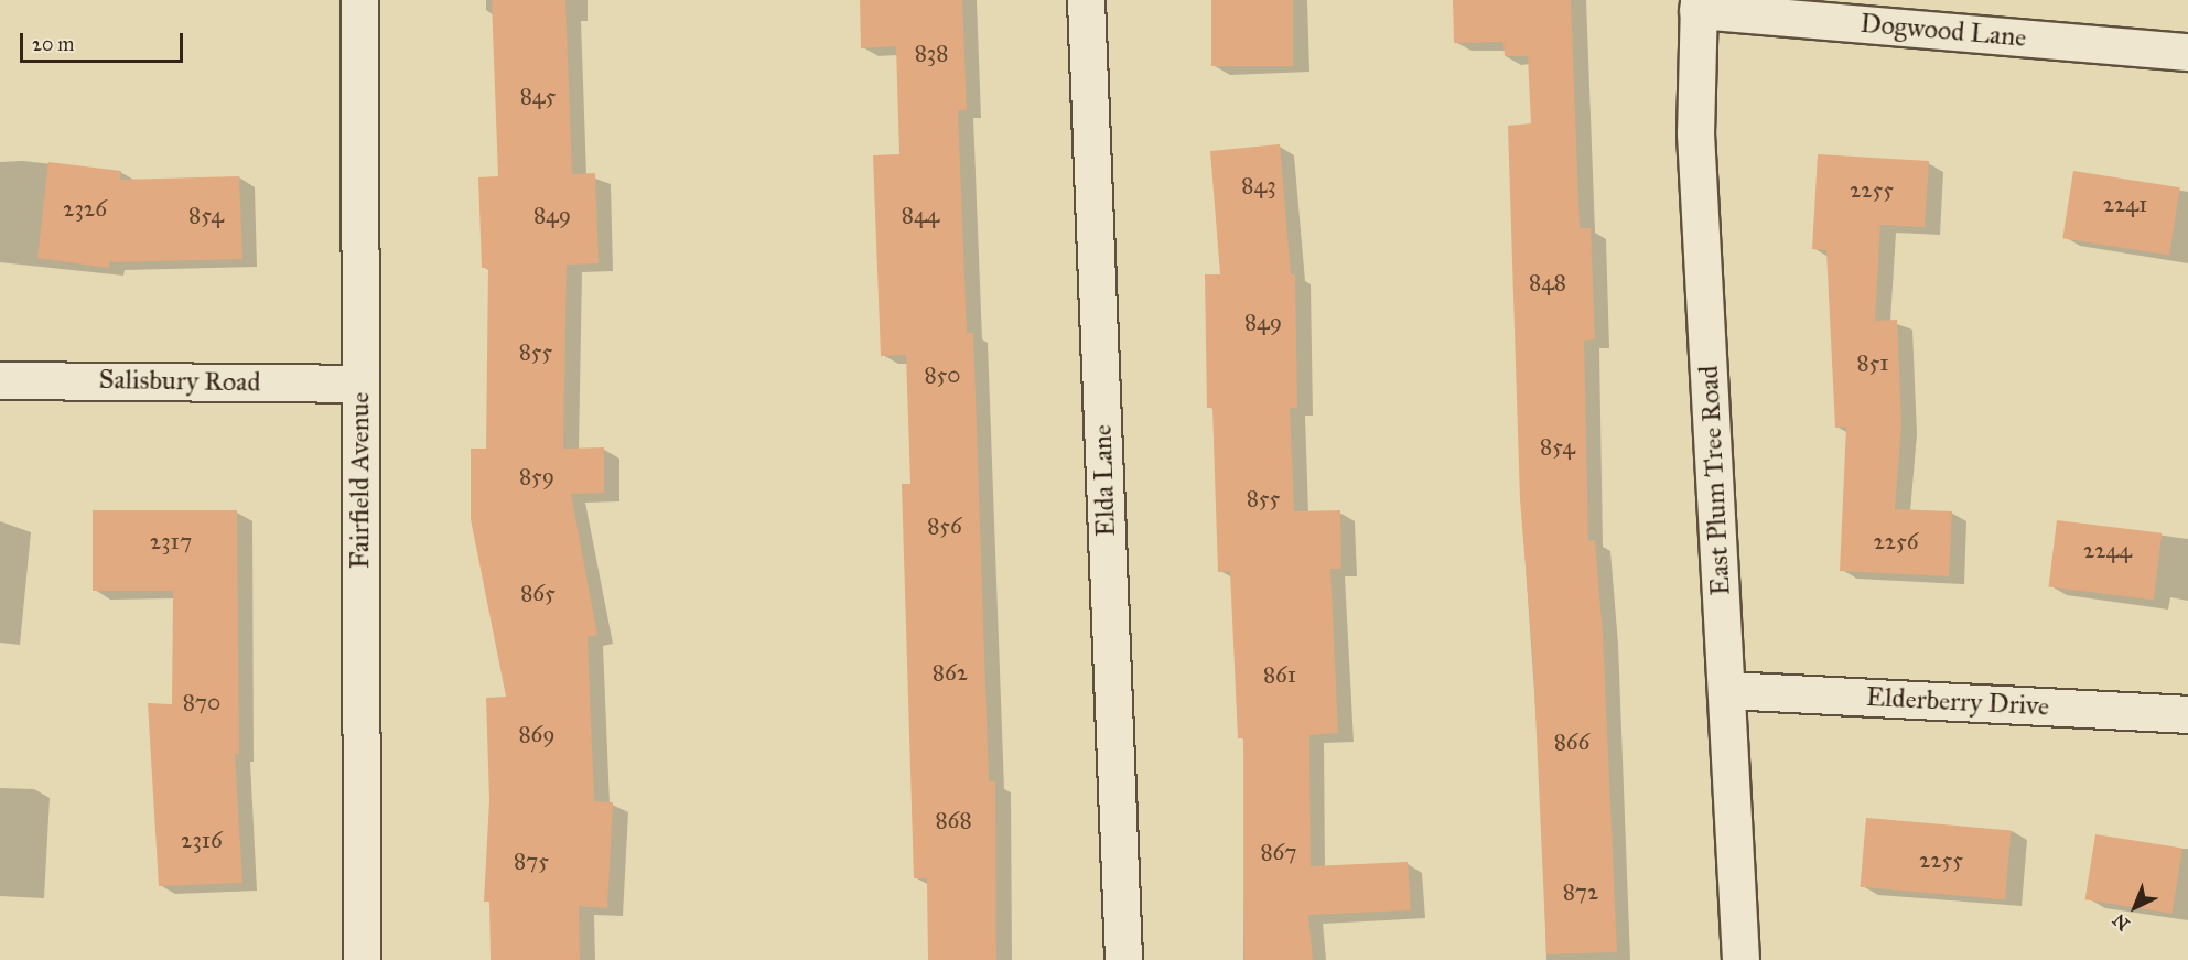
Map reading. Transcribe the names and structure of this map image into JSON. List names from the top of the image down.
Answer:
{
  "streets": {
    "street": [
      "Dogwood Lane",
      "Salisbury Road",
      "Fairfield Avenue",
      "Elda Lane",
      "East Plum Tree Road",
      "Elderberry Drive"
    ]
  },
  "crossings": [
    ["Dogwood Lane", "East Plum Tree Road"],
    ["Salisbury Road", "Fairfield Avenue"],
    ["East Plum Tree Road", "Elderberry Drive"]
  ],
  "house_numbers": [
    "838",
    "845",
    "843",
    "2255",
    "2241",
    "2326",
    "854",
    "849",
    "844",
    "848",
    "849",
    "855",
    "851",
    "850",
    "854",
    "859",
    "855",
    "856",
    "2317",
    "2256",
    "2244",
    "865",
    "862",
    "861",
    "870",
    "869",
    "866",
    "868",
    "2316",
    "867",
    "2255",
    "875",
    "872"
  ],
  "scale_bar": "20 m",
  "north": "bottom left"
}
